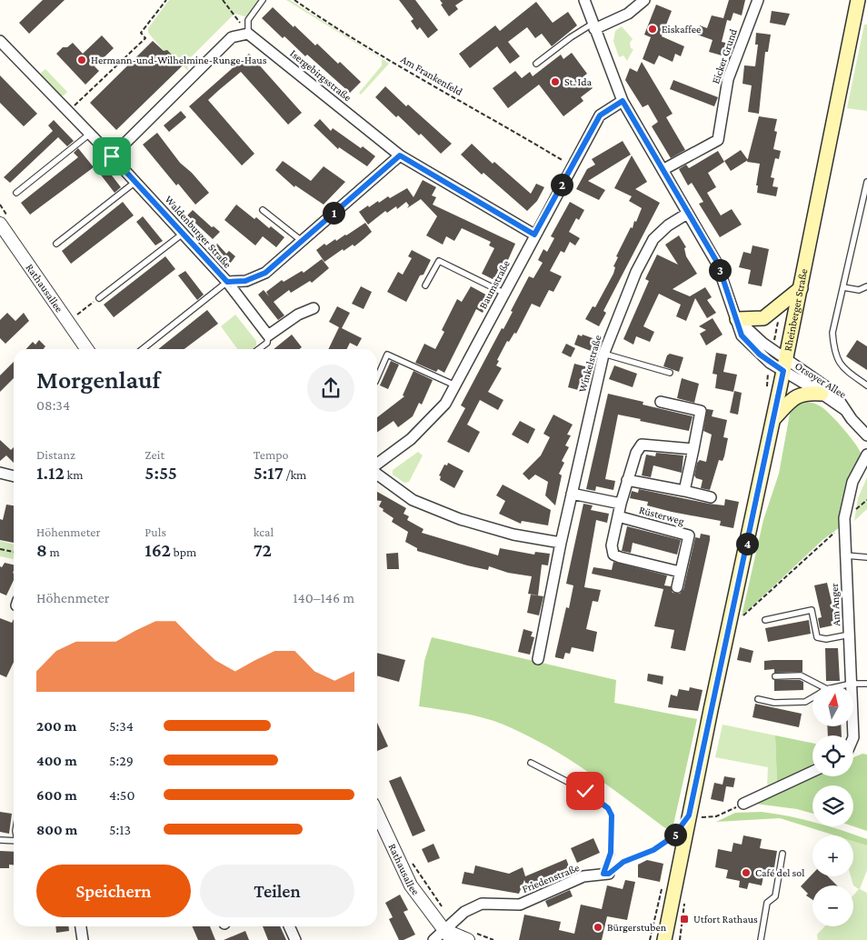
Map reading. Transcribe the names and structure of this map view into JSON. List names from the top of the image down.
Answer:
{
  "streets": {
    "main road": ["Rheinberger Straße"],
    "street": [
      "Eicker Grund",
      "Isergebirgsstraße",
      "Waldenburger Straße",
      "Baumstraße",
      "Rathausallee",
      "Winkelstraße",
      "Orsoyer Allee",
      "Rüsterweg",
      "Am Anger",
      "Friedenstraße"
    ],
    "path": ["Am Frankenfeld"]
  },
  "crossings": [
    ["Isergebirgsstraße", "Waldenburger Straße"],
    ["Isergebirgsstraße", "Baumstraße"],
    ["Rathausallee", "Friedenstraße"],
    ["Rheinberger Straße", "Orsoyer Allee"]
  ],
  "places": {
    "other": [
      "Eiskaffee",
      "Hermann-und-Wilhelmine-Runge-Haus",
      "St. Ida",
      "Café del sol",
      "Bürgerstuben"
    ],
    "transit": ["Utfort Rathaus"]
  },
  "north": "top",
  "page": {
    "pins": [
      "2",
      "1",
      "3",
      "4",
      "5"
    ],
    "heading": ["Morgenlauf", "08:34"],
    "stats": [
      ["Distanz", "1.12 km"],
      ["Zeit", "5:55"],
      ["Tempo", "5:17 /km"],
      ["Höhenmeter", "8 m"],
      ["Puls", "162 bpm"],
      ["kcal", "72"]
    ],
    "chart": ["Höhenmeter", "140–146 m"],
    "map_buttons": ["+", "−"],
    "list": [
      {
        "name": "200 m",
        "note": "5:34"
      },
      {
        "name": "400 m",
        "note": "5:29"
      },
      {
        "name": "600 m",
        "note": "4:50"
      },
      {
        "name": "800 m",
        "note": "5:13"
      }
    ],
    "buttons": ["Speichern", "Teilen"]
  }
}
